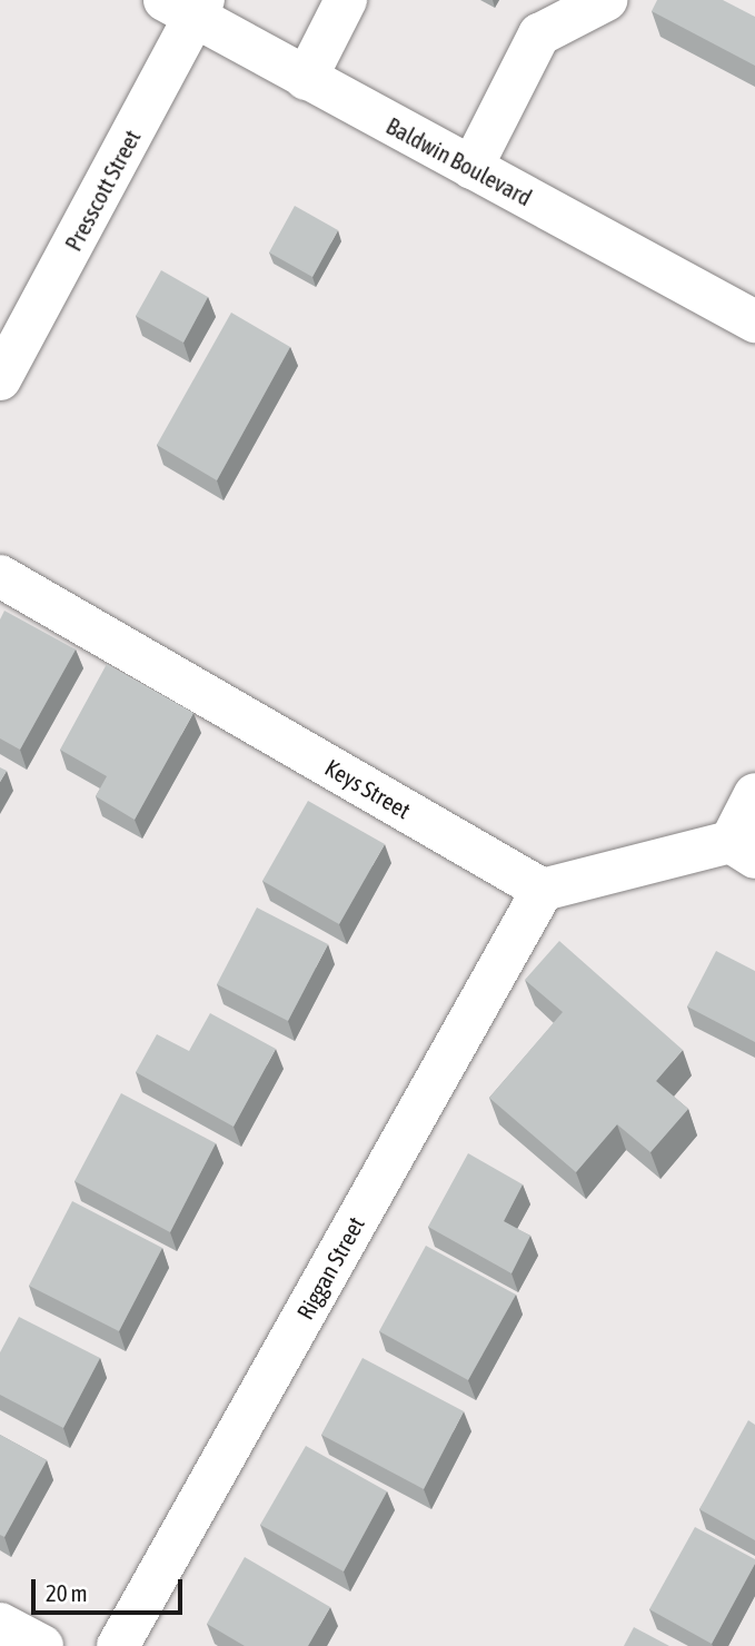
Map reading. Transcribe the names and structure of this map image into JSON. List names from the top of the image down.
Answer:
{
  "streets": {
    "street": [
      "Baldwin Boulevard",
      "Presscott Street",
      "Keys Street",
      "Riggan Street"
    ]
  },
  "crossings": [
    ["Baldwin Boulevard", "Presscott Street"],
    ["Keys Street", "Riggan Street"]
  ],
  "scale_bar": "20 m"
}
